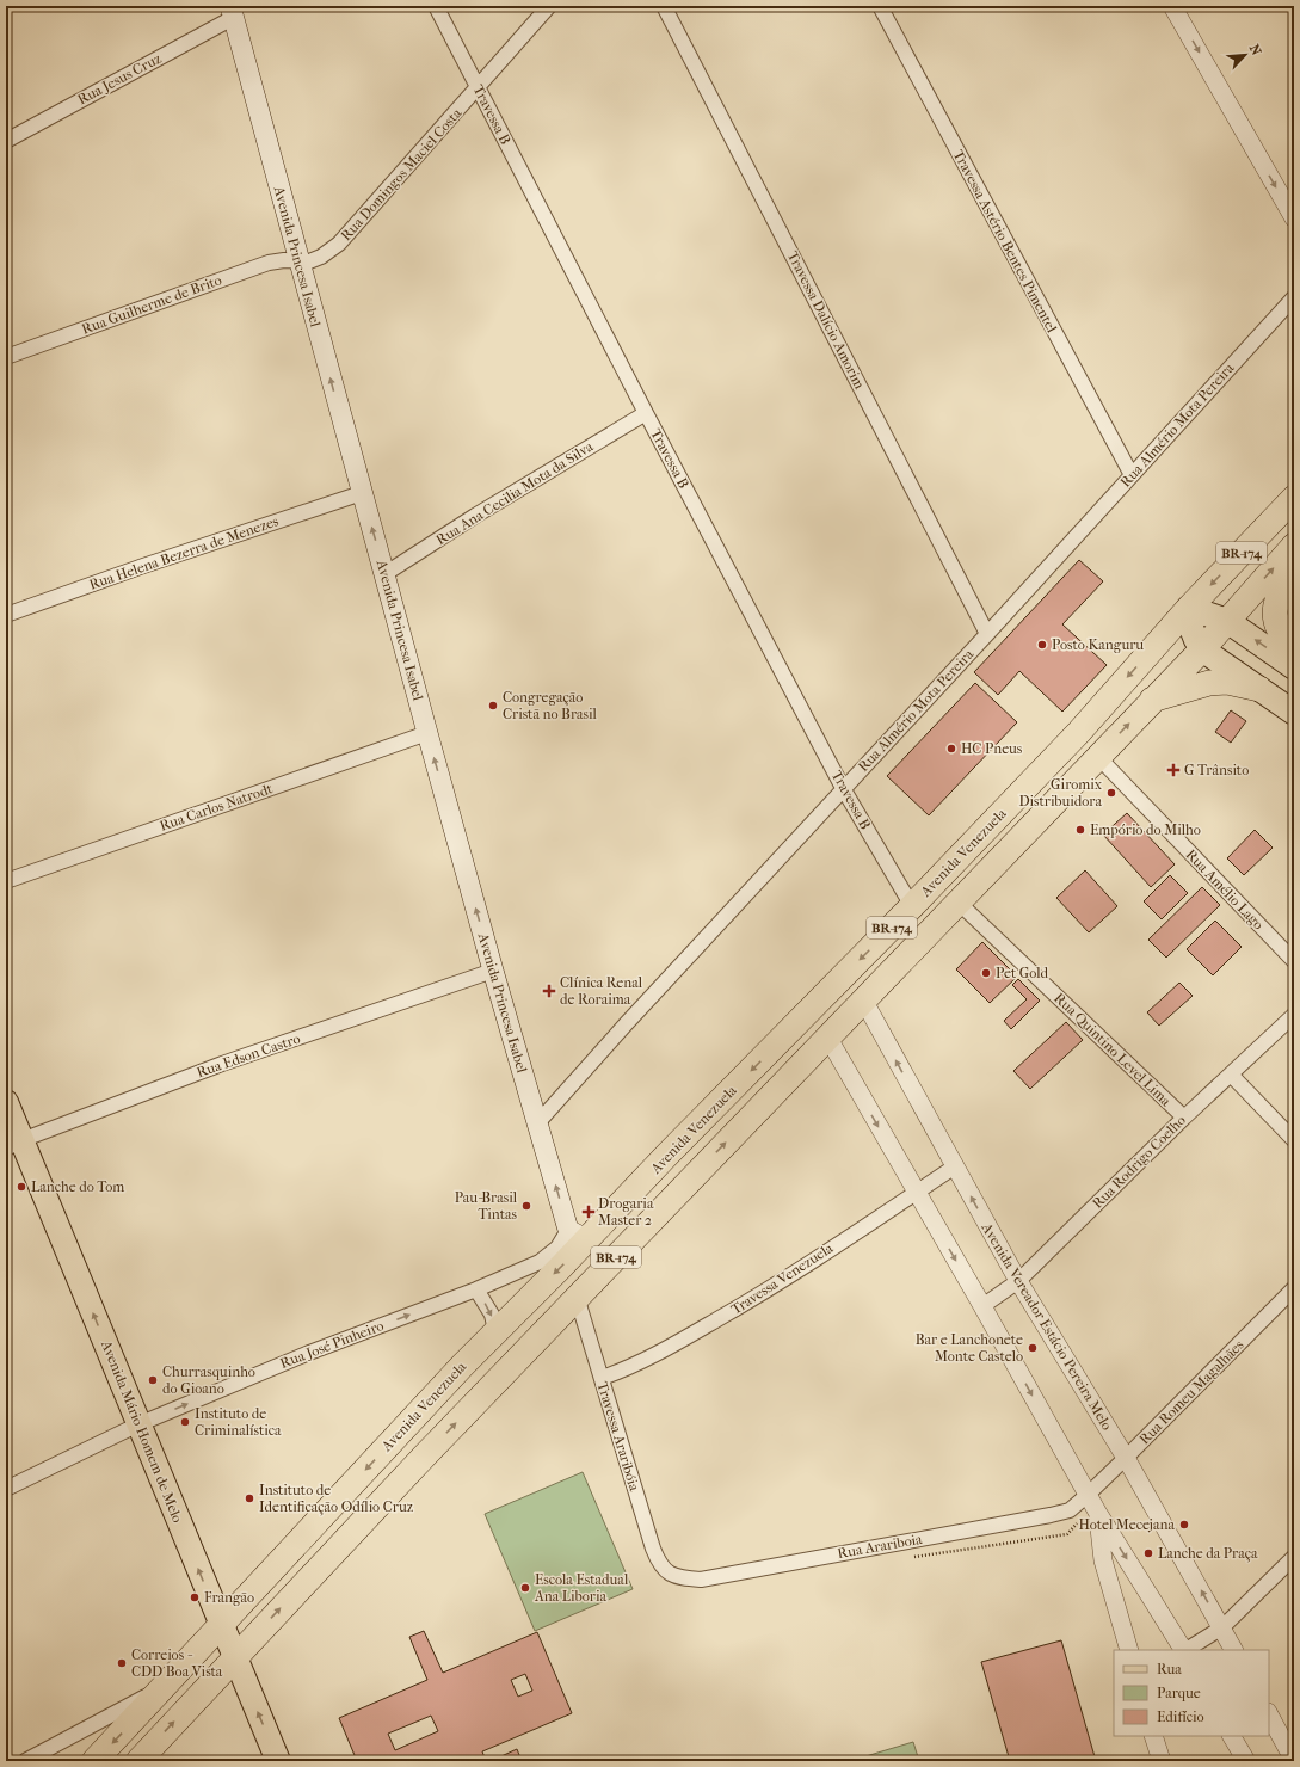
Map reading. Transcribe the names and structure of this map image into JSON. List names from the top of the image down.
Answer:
{
  "streets": {
    "highway": ["BR-174", "Avenida Venezuela"],
    "main road": ["Avenida Princesa Isabel", "Avenida Mário Homem de Melo"],
    "street": [
      "Rua Jesus Cruz",
      "Travessa B",
      "Rua Domingos Maciel Costa",
      "Travessa Astério Bentes Pimentel",
      "Rua Guilherme de Brito",
      "Travessa Dalício Amorim",
      "Rua Almério Mota Pereira",
      "Rua Ana Cecilia Mota da Silva",
      "Rua Helena Bezerra de Menezes",
      "Rua Carlos Natrodt",
      "Rua Amélio Lago",
      "Rua Quintino Level Lima",
      "Rua Edson Castro",
      "Rua Rodrigo Coelho",
      "Travessa Venezuela",
      "Avenida Vereador Estácio Pereira Melo",
      "Rua José Pinheiro",
      "Rua Romeu Magalhães",
      "Travessa Araribóia",
      "Rua Arariboia"
    ]
  },
  "crossings": [
    ["Rua Jesus Cruz", "Avenida Princesa Isabel"],
    ["Travessa B", "Rua Domingos Maciel Costa"],
    ["Travessa B", "Rua Almério Mota Pereira"],
    ["Travessa B", "Rua Ana Cecilia Mota da Silva"],
    ["Travessa B", "Avenida Venezuela"],
    ["Rua Domingos Maciel Costa", "Avenida Princesa Isabel"],
    ["Rua Domingos Maciel Costa", "Rua Guilherme de Brito"],
    ["Travessa Astério Bentes Pimentel", "Rua Almério Mota Pereira"],
    ["Avenida Princesa Isabel", "Rua Guilherme de Brito"],
    ["Avenida Princesa Isabel", "Rua Almério Mota Pereira"],
    ["Avenida Princesa Isabel", "Rua Ana Cecilia Mota da Silva"],
    ["Avenida Princesa Isabel", "Rua Helena Bezerra de Menezes"],
    ["Avenida Princesa Isabel", "Rua Carlos Natrodt"],
    ["Avenida Princesa Isabel", "Avenida Venezuela"],
    ["Avenida Princesa Isabel", "Rua Edson Castro"],
    ["Avenida Princesa Isabel", "Rua José Pinheiro"],
    ["Travessa Dalício Amorim", "Rua Almério Mota Pereira"],
    ["Avenida Venezuela", "Rua Amélio Lago"],
    ["Avenida Venezuela", "Rua Quintino Level Lima"],
    ["Avenida Venezuela", "Avenida Vereador Estácio Pereira Melo"],
    ["Avenida Venezuela", "Rua José Pinheiro"],
    ["Avenida Venezuela", "Avenida Mário Homem de Melo"],
    ["Avenida Venezuela", "Travessa Araribóia"],
    ["Rua Quintino Level Lima", "Rua Rodrigo Coelho"],
    ["Rua Edson Castro", "Avenida Mário Homem de Melo"],
    ["Rua Rodrigo Coelho", "Avenida Vereador Estácio Pereira Melo"],
    ["Travessa Venezuela", "Avenida Vereador Estácio Pereira Melo"],
    ["Travessa Venezuela", "Travessa Araribóia"],
    ["Avenida Vereador Estácio Pereira Melo", "Rua Romeu Magalhães"],
    ["Rua José Pinheiro", "Avenida Mário Homem de Melo"],
    ["Rua Romeu Magalhães", "Rua Arariboia"],
    ["Travessa Araribóia", "Rua Arariboia"]
  ],
  "one_way": ["Avenida Princesa Isabel", "Rua José Pinheiro", "Avenida Mário Homem de Melo"],
  "places": {
    "other": [
      "Posto Kanguru",
      "Congregação Cristã no Brasil",
      "HC Pneus",
      "Giromix Distribuidora",
      "Empório do Milho",
      "Pet Gold",
      "Lanche do Tom",
      "Pau-Brasil Tintas",
      "Bar e Lanchonete Monte Castelo",
      "Churrasquinho do Gioano",
      "Instituto de Criminalística",
      "Instituto de Identificação Odílio Cruz",
      "Hotel Mecejana",
      "Lanche da Praça",
      "Escola Estadual Ana Liboria",
      "Frangão",
      "Correios - CDD Boa Vista"
    ],
    "health": ["G Trânsito", "Clínica Renal de Roraima", "Drogaria Master 2"]
  },
  "legend": ["Rua", "Parque", "Edifício"],
  "north": "top right"
}
